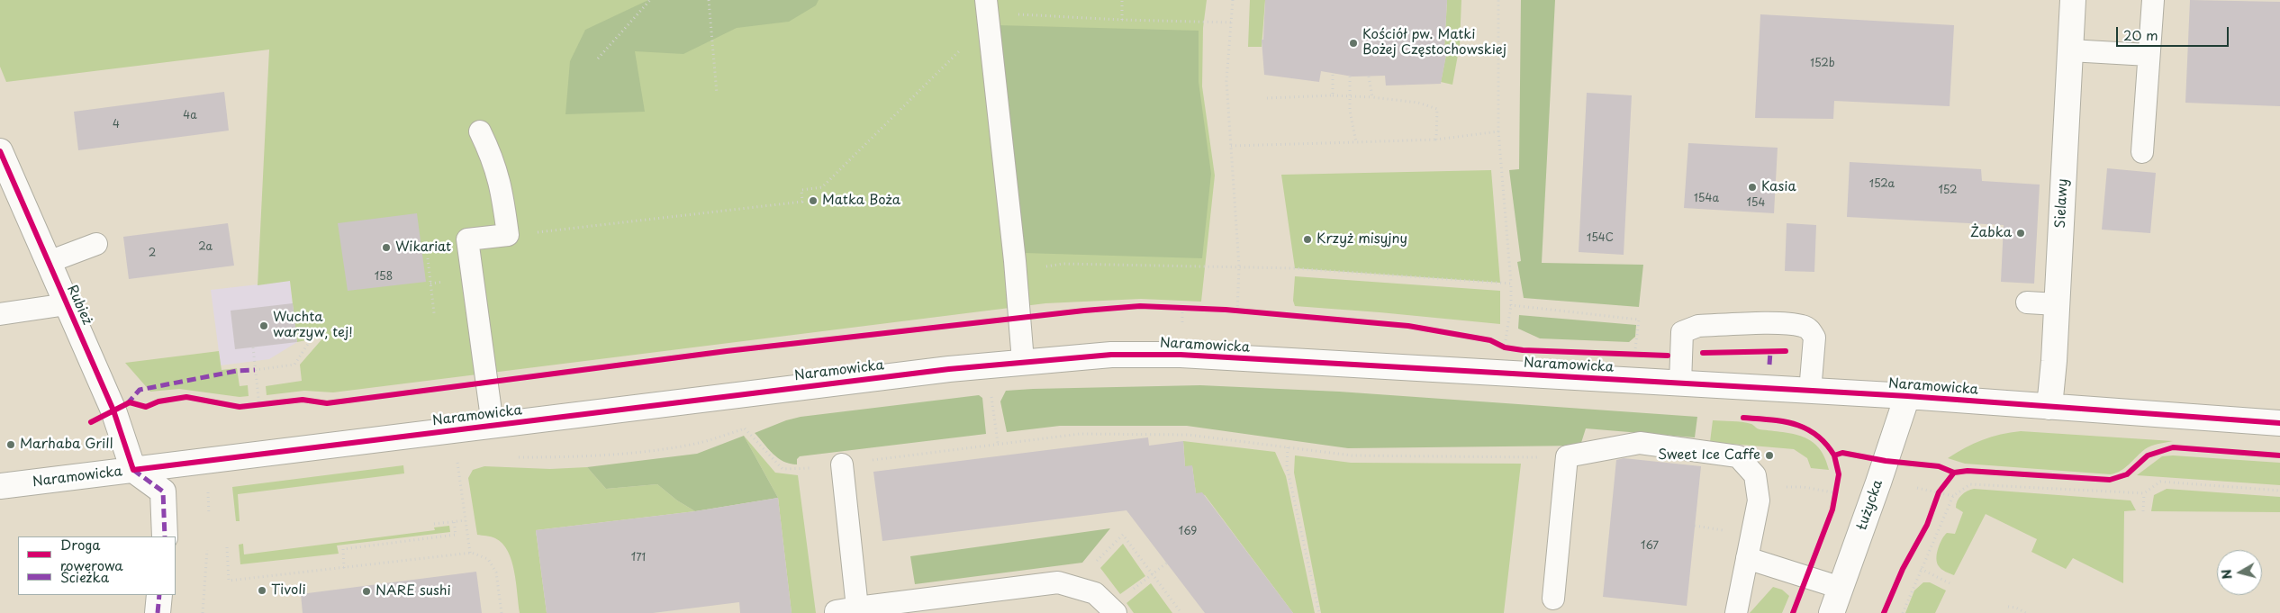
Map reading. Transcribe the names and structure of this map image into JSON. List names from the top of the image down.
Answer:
{
  "streets": {
    "street": [
      "Sielawy",
      "Rubież",
      "Naramowicka",
      "Łużycka"
    ]
  },
  "crossings": [
    ["Sielawy", "Naramowicka"],
    ["Rubież", "Naramowicka"],
    ["Naramowicka", "Łużycka"]
  ],
  "places": [
    "Kościół pw. Matki Bożej Częstochowskiej",
    "Kasia",
    "Matka Boża",
    "Żabka",
    "Krzyż misyjny",
    "Wikariat",
    "Wuchta warzyw, tej!",
    "Marhaba Grill",
    "Sweet Ice Caffe",
    "Tivoli",
    "NARE sushi"
  ],
  "house_numbers": [
    "152b",
    "4a",
    "4",
    "152a",
    "152",
    "154a",
    "154",
    "154C",
    "2a",
    "2",
    "158",
    "169",
    "167",
    "171"
  ],
  "legend": ["Droga rowerowa", "Ścieżka"],
  "scale_bar": "20 m",
  "north": "left"
}
